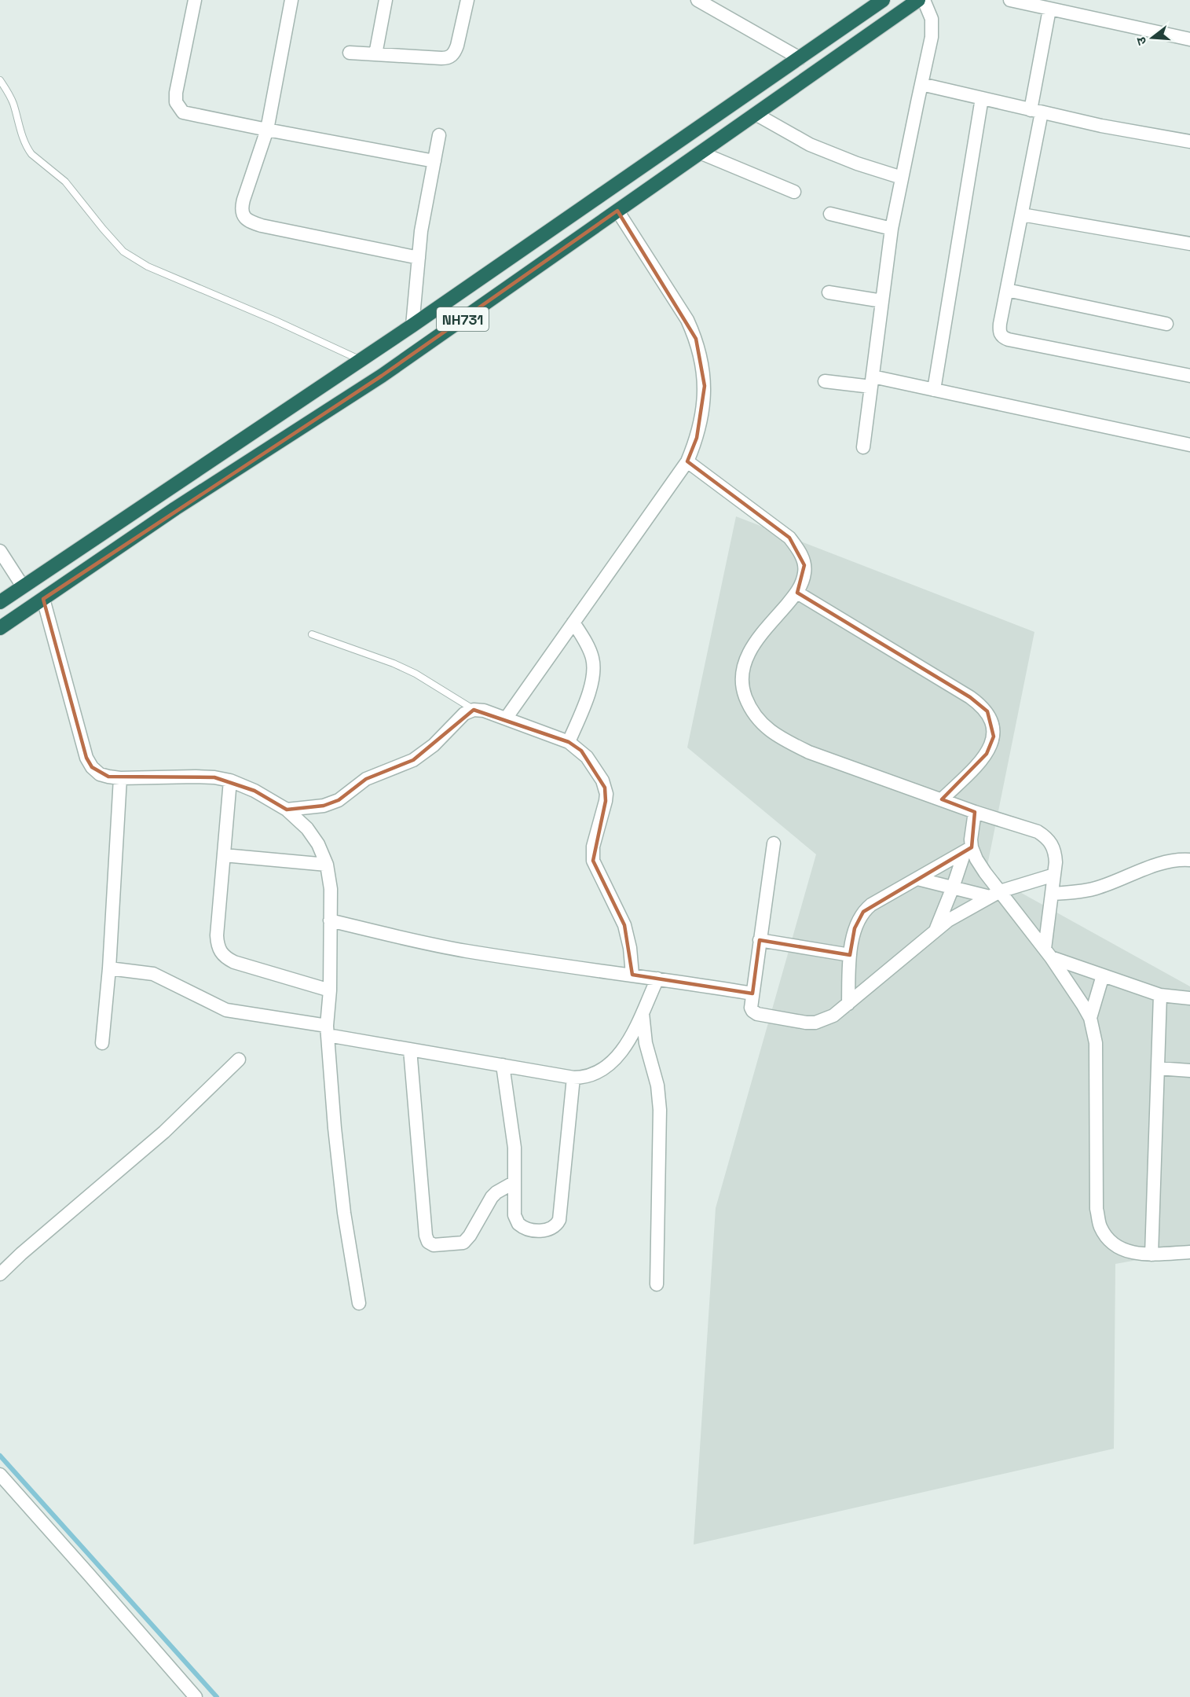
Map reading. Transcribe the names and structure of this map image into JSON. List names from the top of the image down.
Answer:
{
  "streets": {
    "highway": ["NH731"]
  },
  "north": "left"
}
